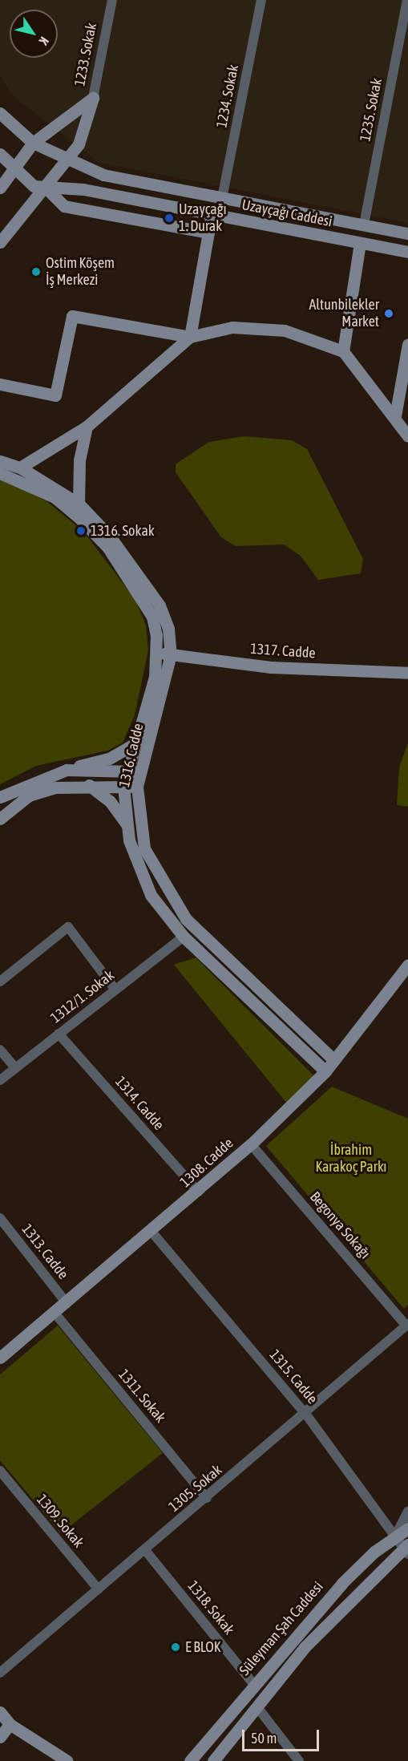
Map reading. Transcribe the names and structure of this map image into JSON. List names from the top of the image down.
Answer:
{
  "streets": {
    "street": [
      "1233. Sokak",
      "1234. Sokak",
      "1235. Sokak",
      "Uzayçağı Caddesi",
      "1317. Cadde",
      "1316. Cadde",
      "1312/1. Sokak",
      "1314. Cadde",
      "1308. Cadde",
      "Begonya Sokağı",
      "1313. Cadde",
      "1315. Cadde",
      "1311. Sokak",
      "1305. Sokak",
      "1309. Sokak",
      "1318. Sokak",
      "Süleyman Şah Caddesi"
    ]
  },
  "crossings": [
    ["1233. Sokak", "Uzayçağı Caddesi"],
    ["1234. Sokak", "Uzayçağı Caddesi"],
    ["1235. Sokak", "Uzayçağı Caddesi"],
    ["1317. Cadde", "1316. Cadde"],
    ["1316. Cadde", "1312/1. Sokak"],
    ["1316. Cadde", "1308. Cadde"],
    ["1312/1. Sokak", "1314. Cadde"],
    ["1314. Cadde", "1308. Cadde"],
    ["1308. Cadde", "Begonya Sokağı"],
    ["1308. Cadde", "1313. Cadde"],
    ["1308. Cadde", "1315. Cadde"],
    ["1308. Cadde", "1311. Sokak"],
    ["Begonya Sokağı", "1305. Sokak"],
    ["1315. Cadde", "1305. Sokak"],
    ["1315. Cadde", "Süleyman Şah Caddesi"],
    ["1311. Sokak", "1305. Sokak"],
    ["1305. Sokak", "1309. Sokak"],
    ["1305. Sokak", "1318. Sokak"],
    ["1318. Sokak", "Süleyman Şah Caddesi"]
  ],
  "parks": ["İbrahim Karakoç Parkı"],
  "places": [
    "Uzayçağı 1. Durak",
    "Ostim Köşem İş Merkezi",
    "Altunbilekler Market",
    "1316. Sokak",
    "E BLOK"
  ],
  "scale_bar": "50 m",
  "north": "bottom right"
}
